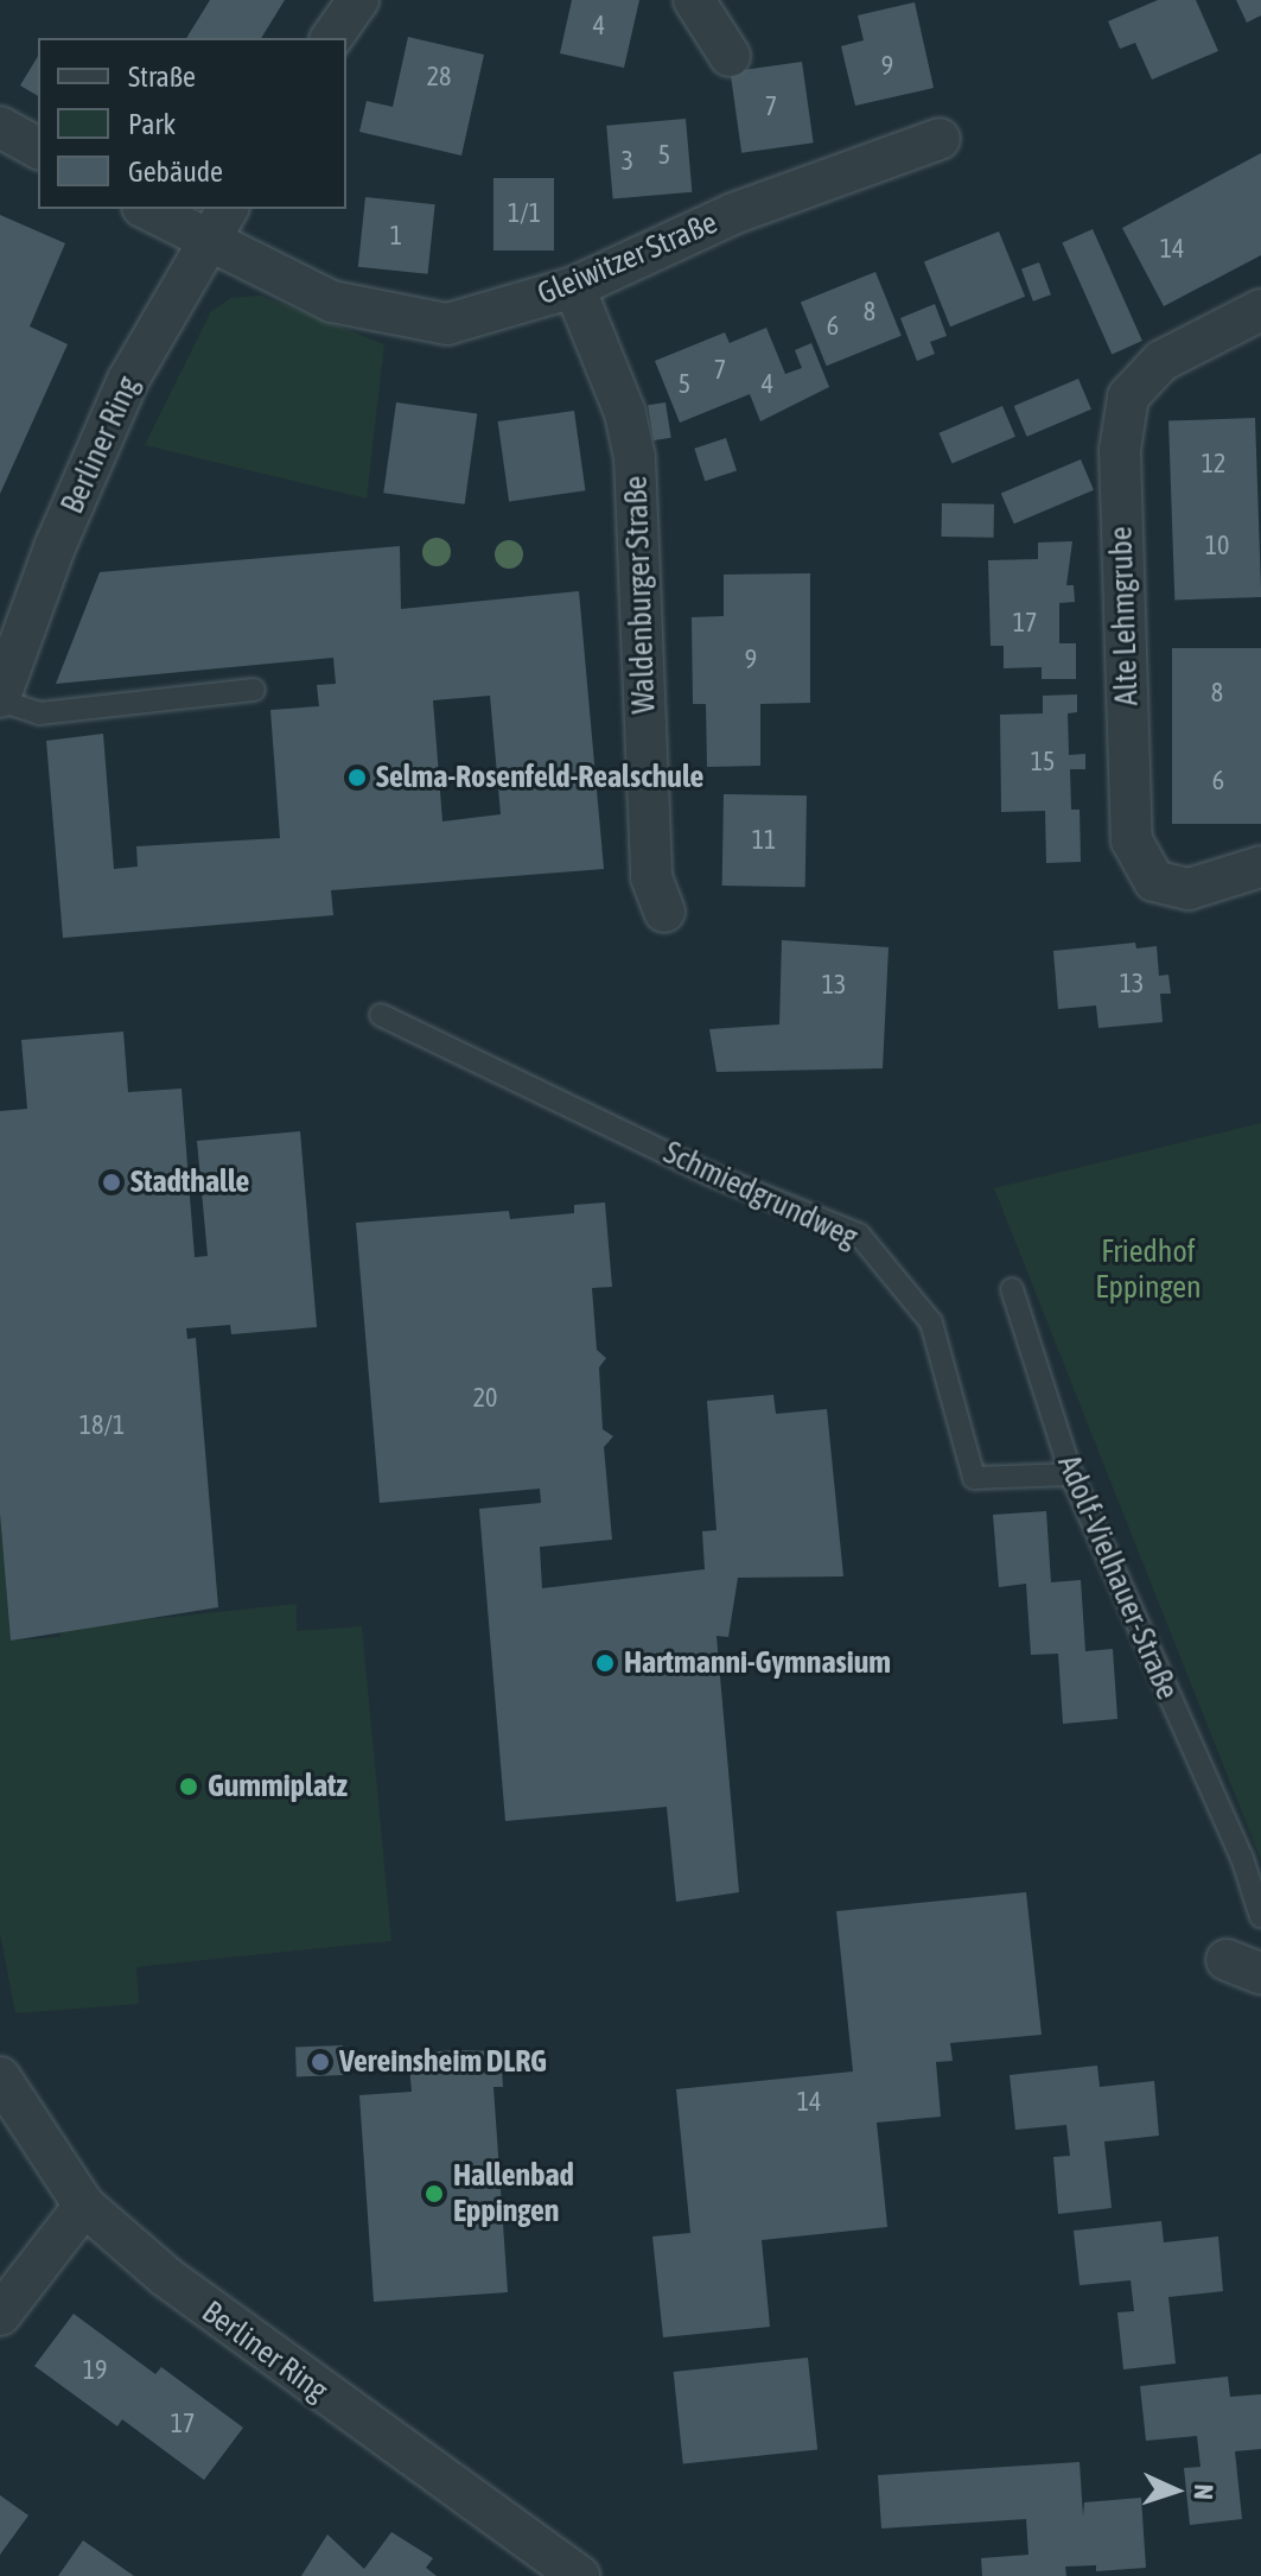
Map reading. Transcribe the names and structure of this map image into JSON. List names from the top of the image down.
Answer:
{
  "streets": {
    "street": [
      "Gleiwitzer Straße",
      "Berliner Ring",
      "Waldenburger Straße",
      "Alte Lehmgrube"
    ],
    "lane": ["Schmiedgrundweg", "Adolf-Vielhauer-Straße"]
  },
  "crossings": [
    ["Gleiwitzer Straße", "Berliner Ring"],
    ["Gleiwitzer Straße", "Waldenburger Straße"],
    ["Schmiedgrundweg", "Adolf-Vielhauer-Straße"]
  ],
  "parks": ["Friedhof Eppingen"],
  "places": [
    "Selma-Rosenfeld-Realschule",
    "Stadthalle",
    "Hartmanni-Gymnasium",
    "Gummiplatz",
    "Vereinsheim DLRG",
    "Hallenbad Eppingen"
  ],
  "house_numbers": [
    "4",
    "9",
    "28",
    "7",
    "5",
    "3",
    "1/1",
    "1",
    "14",
    "8",
    "6",
    "7",
    "5",
    "4",
    "12",
    "10",
    "17",
    "9",
    "8",
    "15",
    "6",
    "11",
    "13",
    "13",
    "20",
    "18/1",
    "14",
    "19",
    "17"
  ],
  "legend": ["Straße", "Park", "Gebäude"],
  "north": "right"
}
